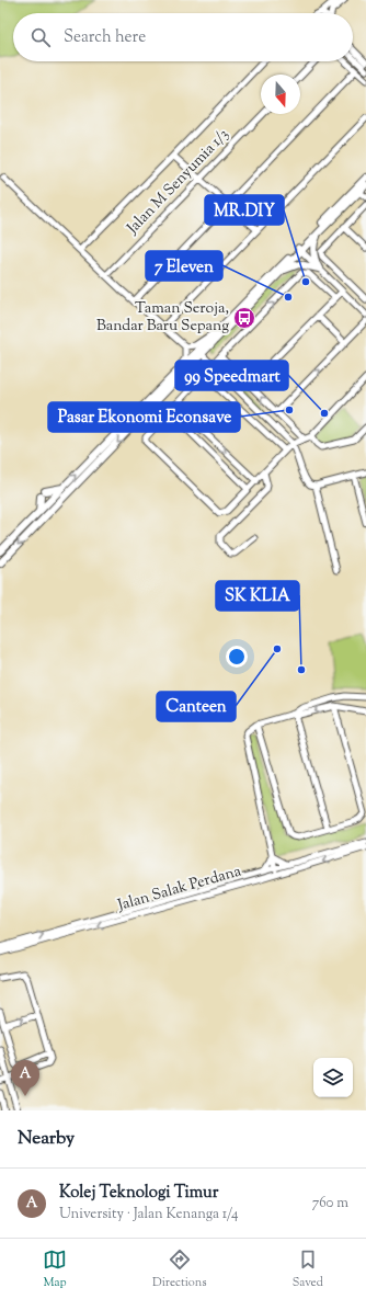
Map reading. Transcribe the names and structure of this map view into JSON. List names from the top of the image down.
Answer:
{
  "streets": {
    "street": ["Jalan M Senyumia 1/3", "Jalan Salak Perdana"]
  },
  "places": {
    "other": [
      "MR.DIY",
      "7 Eleven",
      "Pasar Ekonomi Econsave",
      "99 Speedmart",
      "Canteen",
      "SK KLIA"
    ],
    "bus stop": ["Taman Seroja, Bandar Baru Sepang"]
  },
  "north": "bottom",
  "page": {
    "search": "Search here",
    "pins": "A",
    "heading": "Nearby",
    "list": [
      {
        "mark": "A",
        "name": "Kolej Teknologi Timur",
        "note": "University · Jalan Kenanga 1/4",
        "value": "760 m"
      }
    ],
    "nav": ["Map", "Directions", "Saved"]
  }
}
